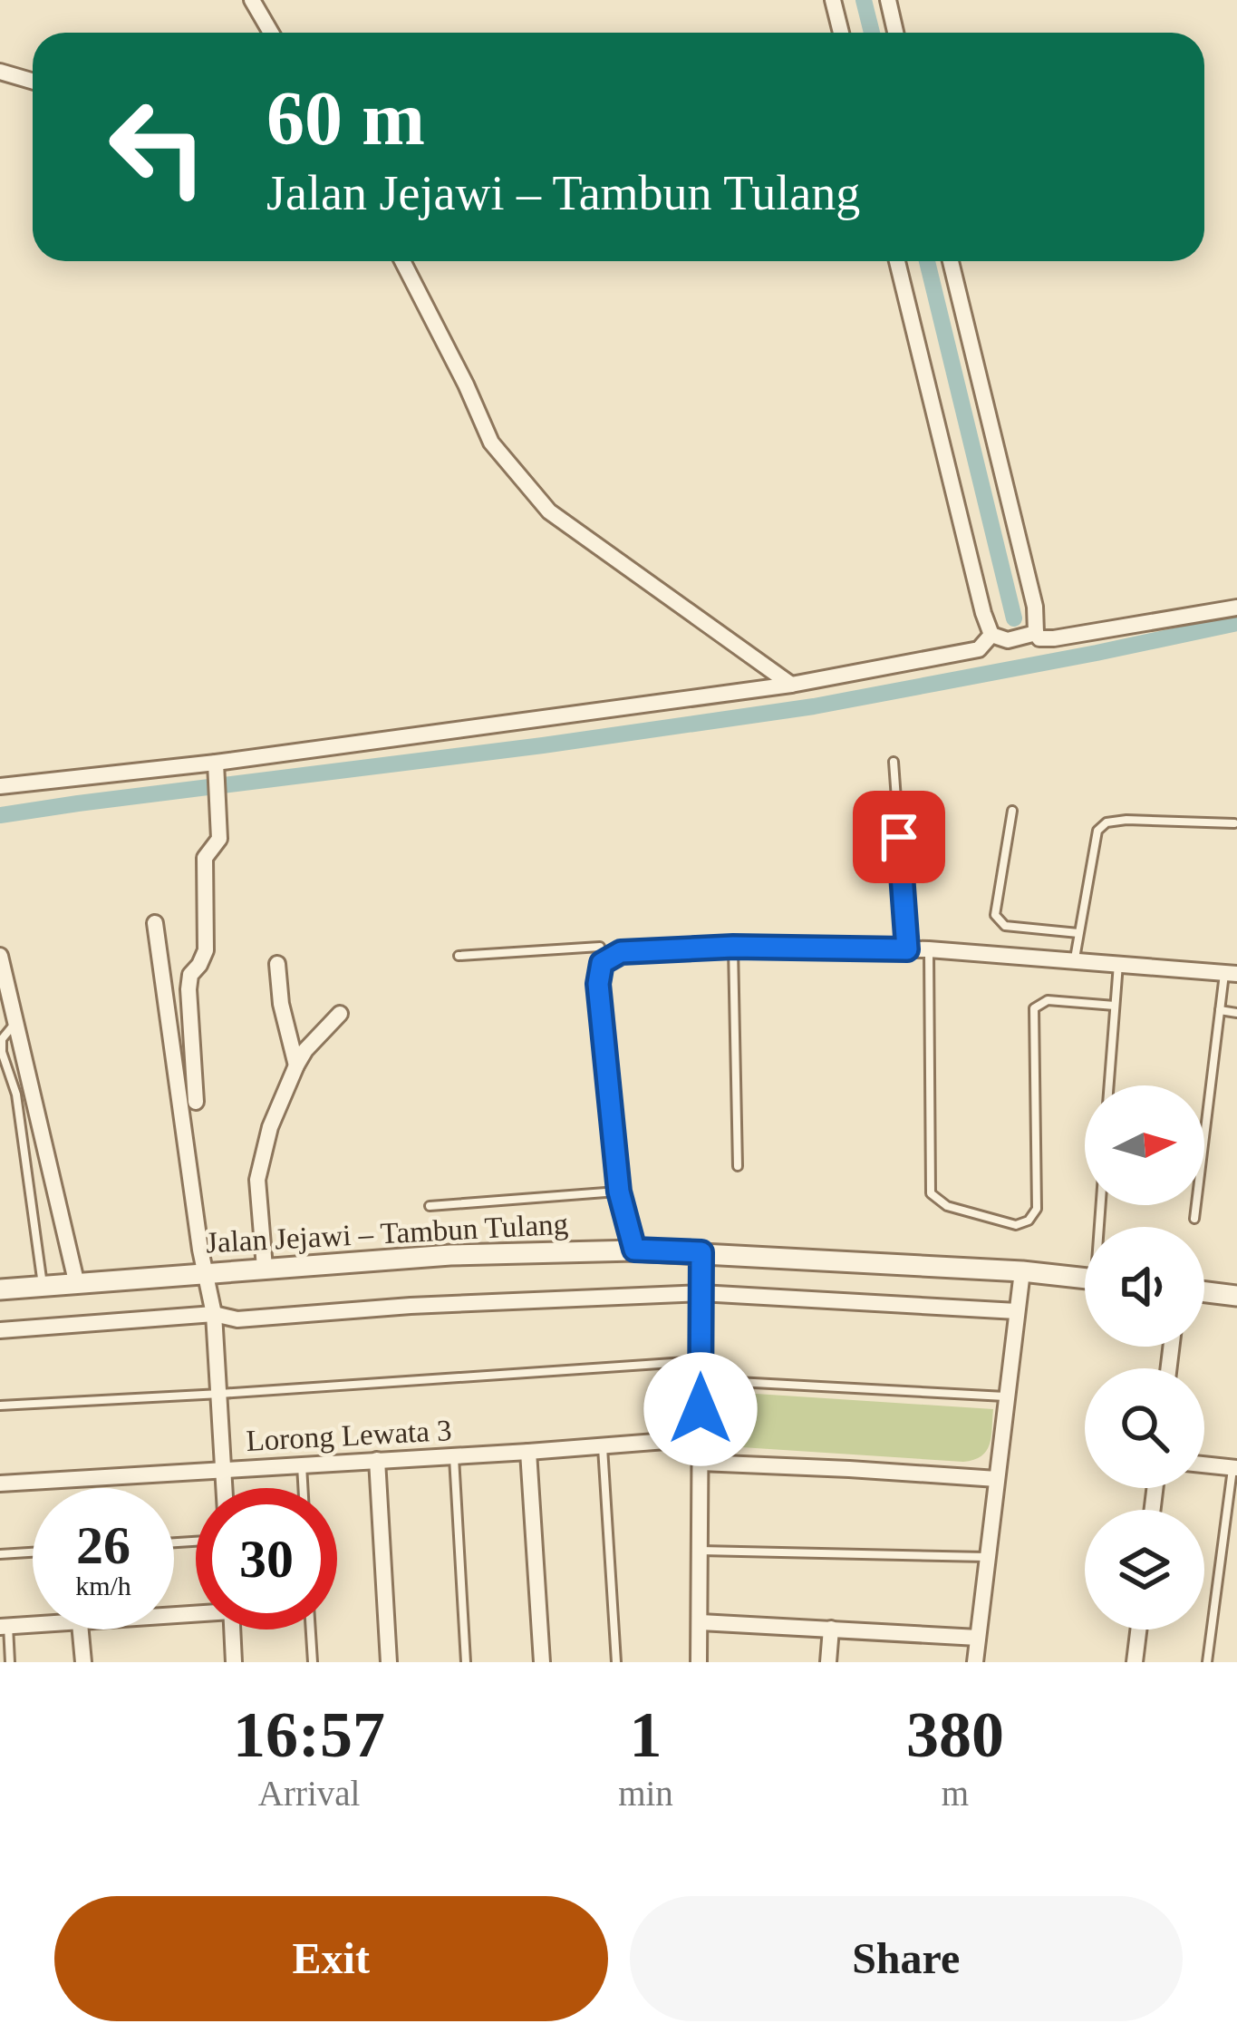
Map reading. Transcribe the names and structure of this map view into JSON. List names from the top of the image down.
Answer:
{
  "streets": {
    "street": ["Jalan Jejawi – Tambun Tulang", "Lorong Lewata 3"]
  },
  "north": "right",
  "page": {
    "turn": ["60 m", "Jalan Jejawi – Tambun Tulang"],
    "speed": "26 km/h",
    "limit": "30",
    "eta": [
      "16:57",
      "Arrival",
      "1",
      "min",
      "380",
      "m"
    ],
    "buttons": ["Exit", "Share"]
  }
}
